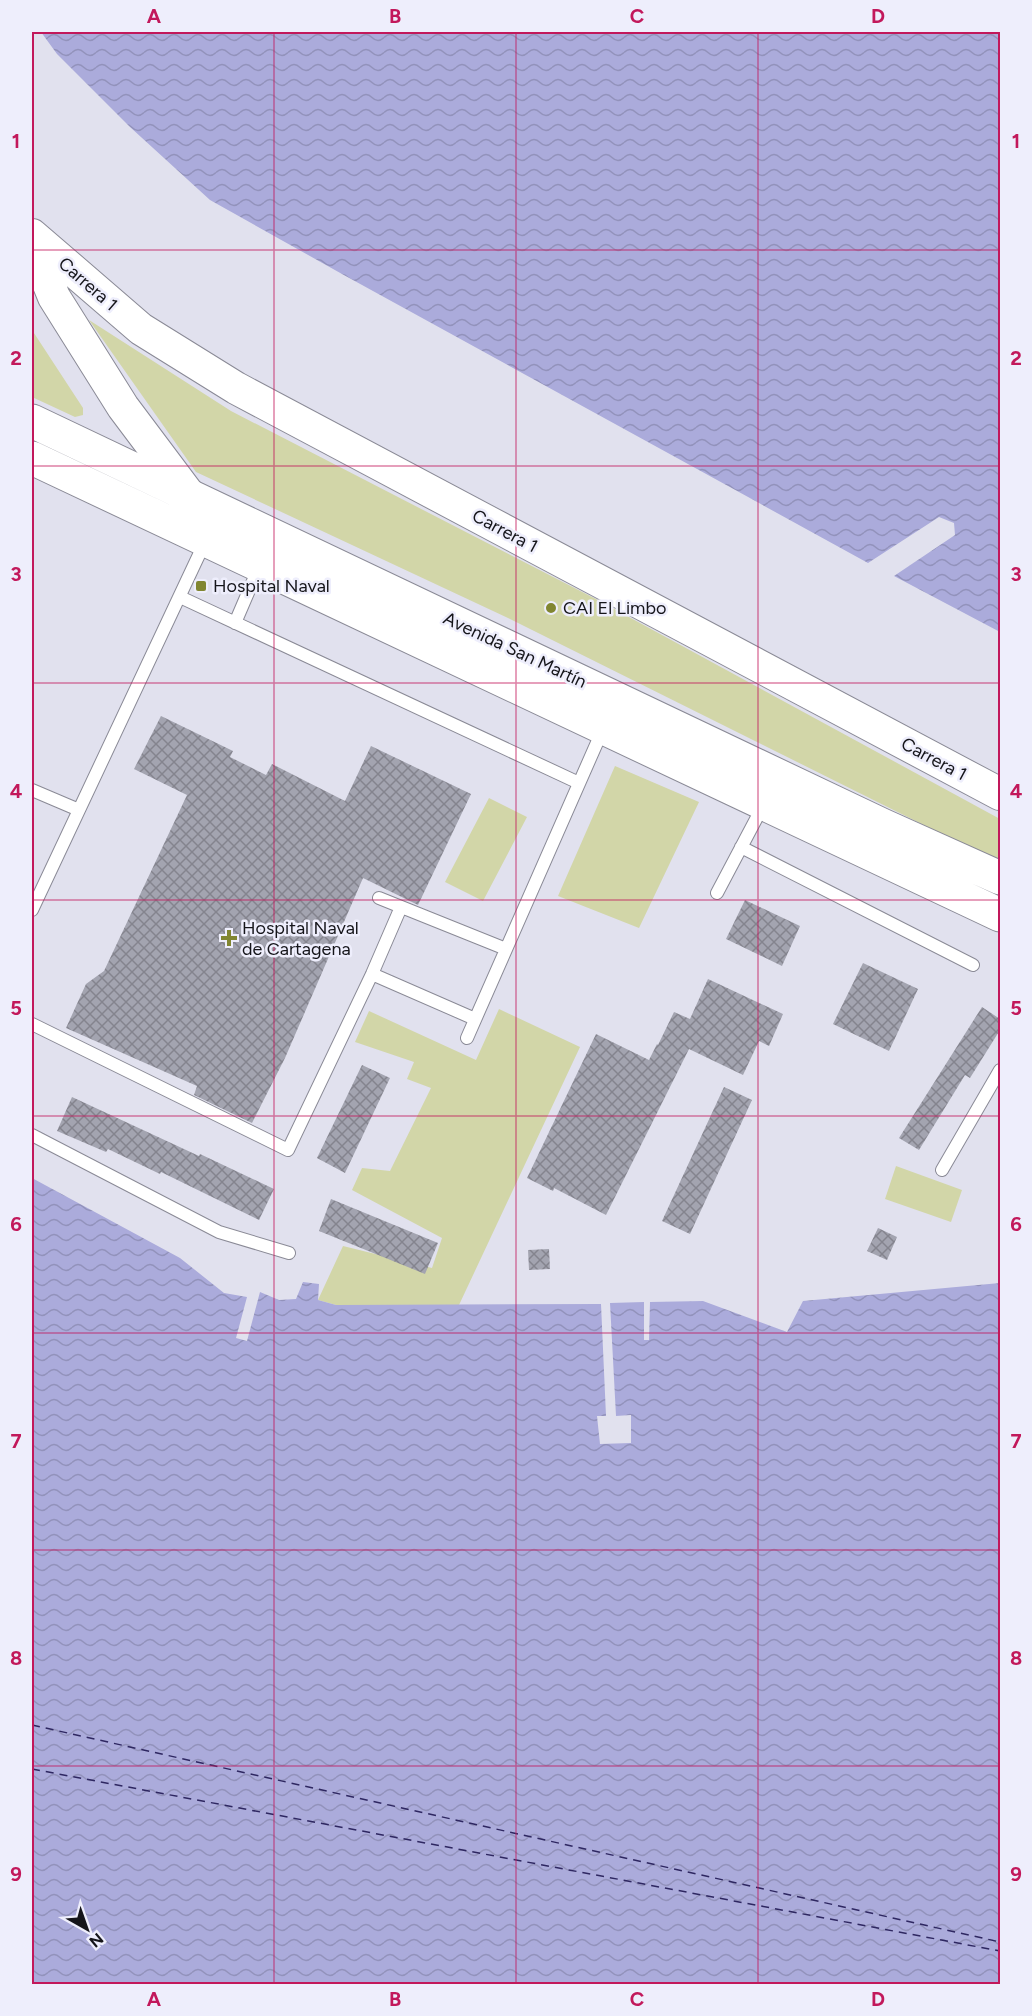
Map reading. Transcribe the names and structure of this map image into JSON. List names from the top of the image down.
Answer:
{
  "streets": {
    "main road": ["Avenida San Martín"],
    "street": ["Carrera 1"]
  },
  "crossings": [
    ["Carrera 1", "Avenida San Martín"]
  ],
  "places": {
    "transit": ["Hospital Naval"],
    "other": ["CAI El Limbo"],
    "health": ["Hospital Naval de Cartagena"]
  },
  "north": "bottom right",
  "grid": {
    "columns": [
      "A",
      "B",
      "C",
      "D"
    ],
    "rows": [
      "1",
      "2",
      "3",
      "4",
      "5",
      "6",
      "7",
      "8",
      "9"
    ]
  }
}
